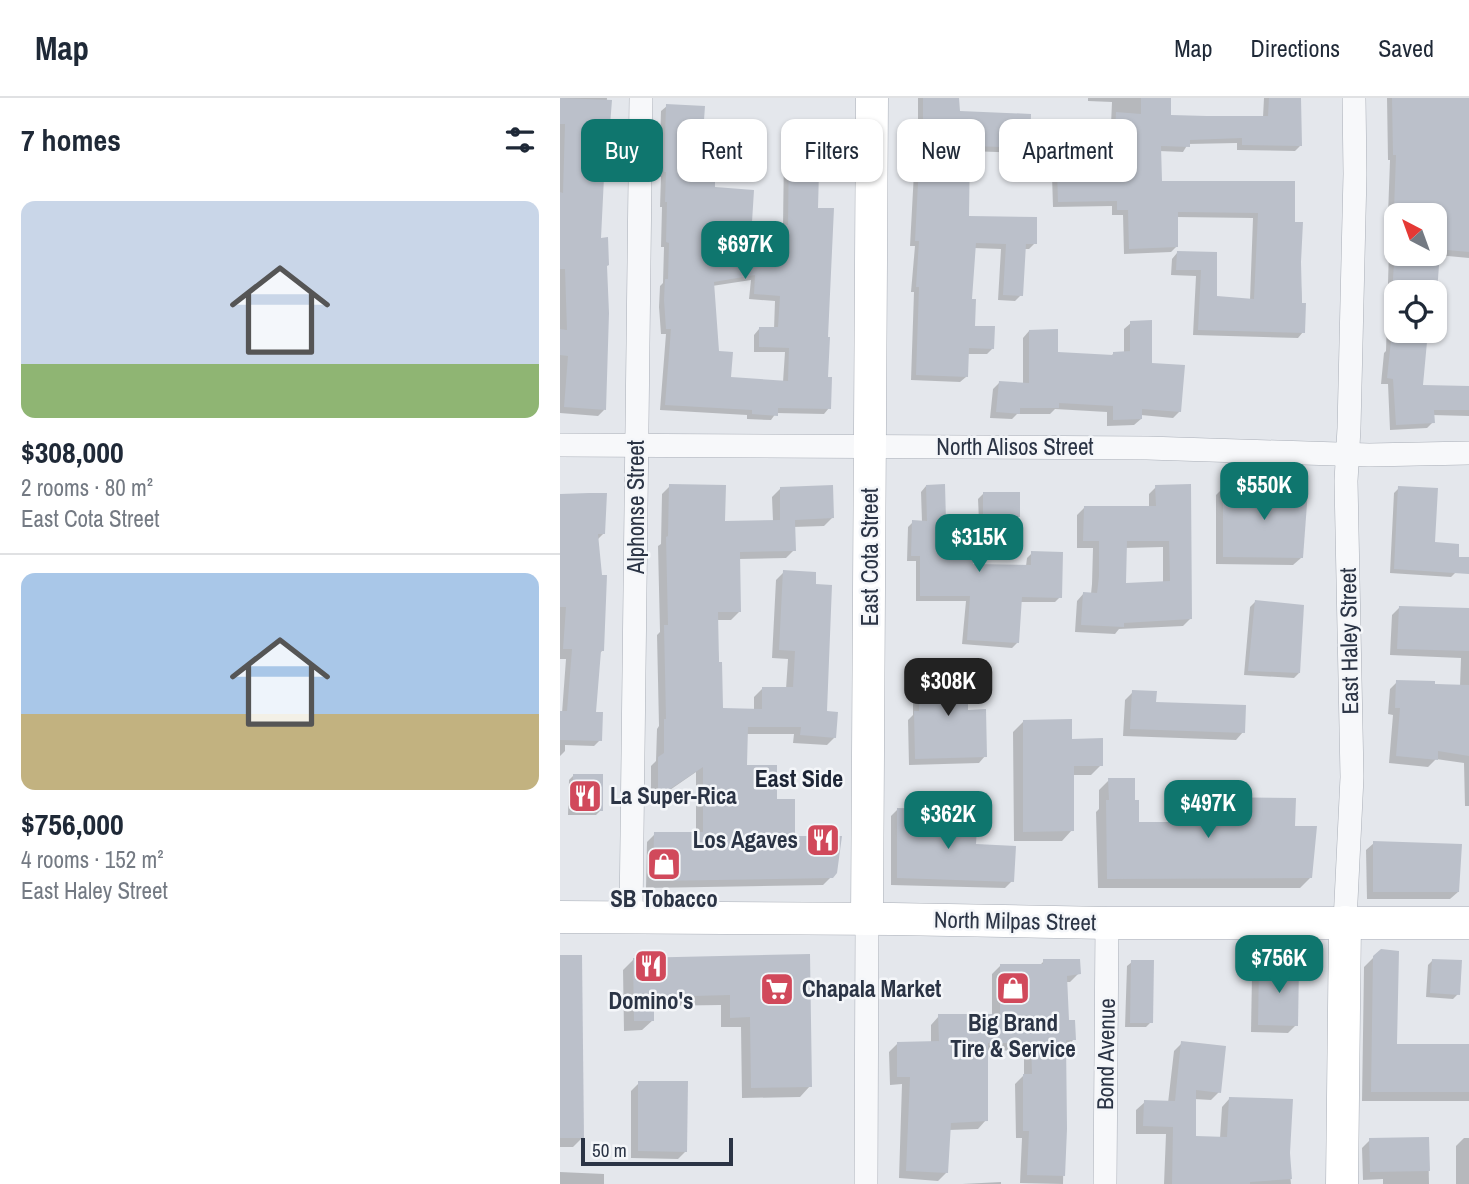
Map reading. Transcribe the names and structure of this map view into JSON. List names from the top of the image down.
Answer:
{
  "streets": {
    "street": [
      "North Alisos Street",
      "Alphonse Street",
      "East Cota Street",
      "East Haley Street",
      "North Milpas Street",
      "Bond Avenue"
    ]
  },
  "crossings": [
    ["North Alisos Street", "Alphonse Street"],
    ["North Alisos Street", "East Cota Street"],
    ["North Alisos Street", "East Haley Street"],
    ["Alphonse Street", "North Milpas Street"],
    ["East Cota Street", "North Milpas Street"],
    ["East Haley Street", "North Milpas Street"],
    ["North Milpas Street", "Bond Avenue"]
  ],
  "districts": ["East Side"],
  "places": {
    "restaurant": ["La Super-Rica", "Los Agaves", "Domino's"],
    "shop": ["SB Tobacco", "Big Brand Tire & Service"],
    "supermarket": ["Chapala Market"]
  },
  "scale_bar": "50 m",
  "north": "top left",
  "page": {
    "header": "Map",
    "nav": ["Map", "Directions", "Saved"],
    "heading": "7 homes",
    "chip": [
      "Buy",
      "Rent",
      "Filters",
      "New",
      "Apartment"
    ],
    "list": [
      {
        "name": "$308,000",
        "note": "2 rooms · 80 m² · East Cota Street"
      },
      {
        "name": "$756,000",
        "note": "4 rooms · 152 m² · East Haley Street"
      }
    ],
    "price": [
      "$697K",
      "$550K",
      "$315K",
      "$308K",
      "$497K",
      "$362K",
      "$756K"
    ],
    "scale": "50 m"
  }
}
